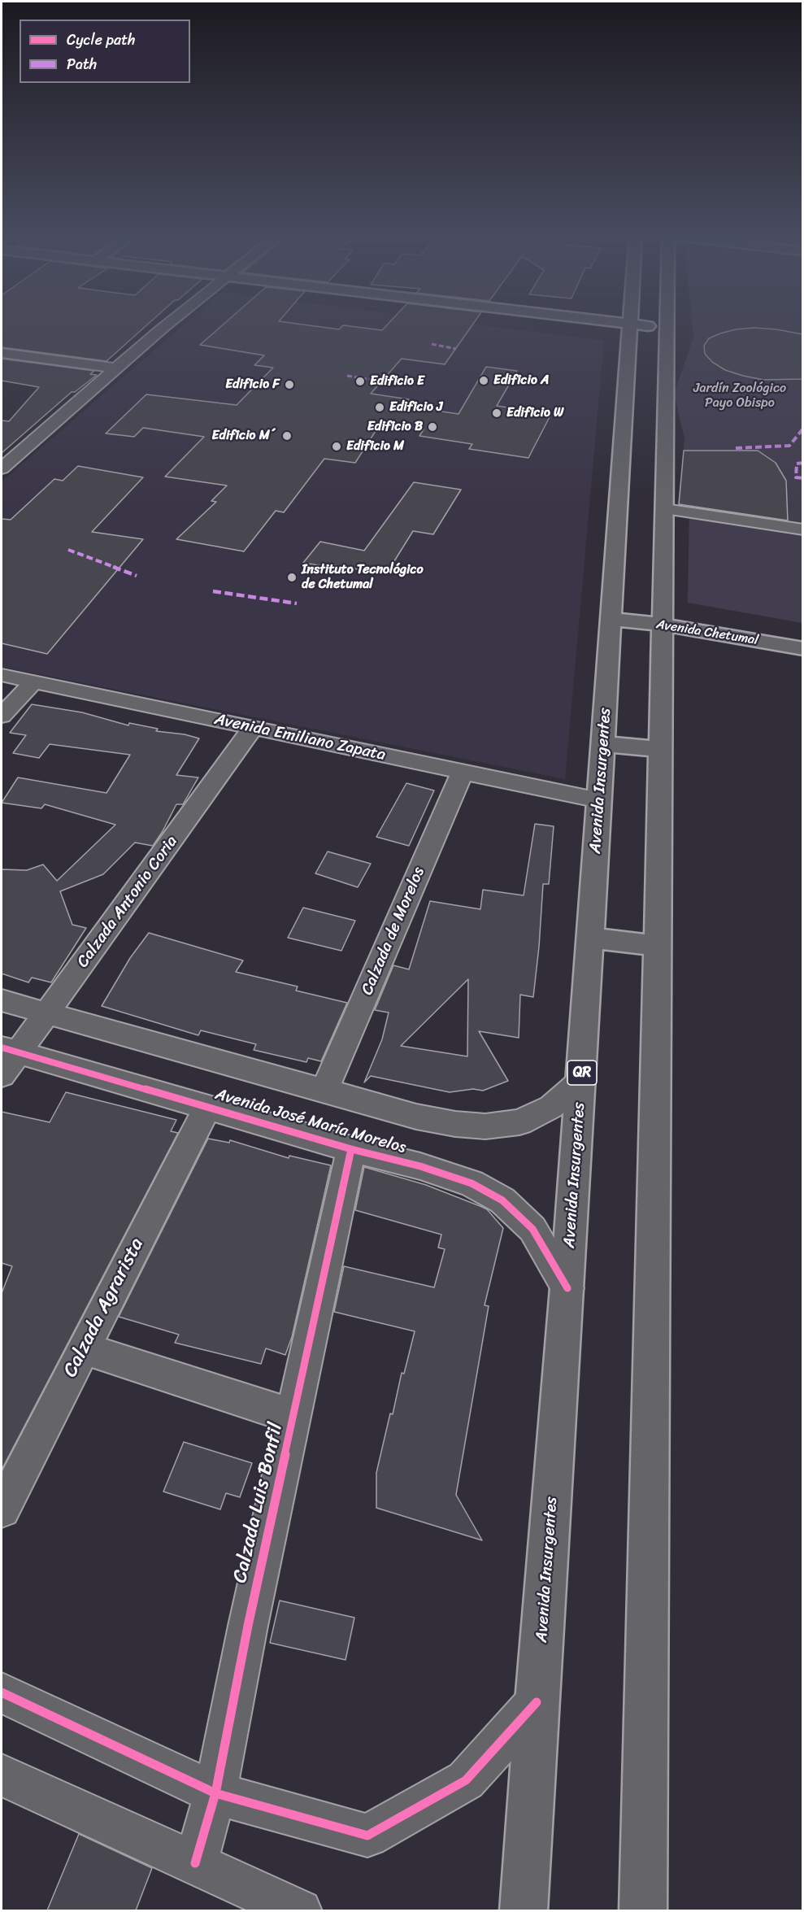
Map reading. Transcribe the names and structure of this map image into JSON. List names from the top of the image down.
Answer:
{
  "streets": {
    "main road": ["Avenida Chetumal", "Avenida Insurgentes", "QR"],
    "street": [
      "Avenida Emiliano Zapata",
      "Calzada Antonio Coria",
      "Calzada de Morelos",
      "Avenida José María Morelos",
      "Calzada Agrarista",
      "Calzada Luis Bonfil"
    ]
  },
  "crossings": [
    ["Avenida Chetumal", "Avenida Insurgentes"],
    ["Avenida Emiliano Zapata", "Avenida Insurgentes"],
    ["Avenida Emiliano Zapata", "Calzada Antonio Coria"],
    ["Avenida Emiliano Zapata", "Calzada de Morelos"],
    ["Avenida Insurgentes", "Avenida José María Morelos"],
    ["Calzada Antonio Coria", "Avenida José María Morelos"],
    ["Calzada de Morelos", "Avenida José María Morelos"],
    ["Avenida José María Morelos", "Calzada Agrarista"],
    ["Avenida José María Morelos", "Calzada Luis Bonfil"]
  ],
  "parks": ["Jardín Zoológico Payo Obispo"],
  "places": [
    "Edificio A",
    "Edificio E",
    "Edificio F",
    "Edificio J",
    "Edificio W",
    "Edificio B",
    "Edificio M´",
    "Edificio M",
    "Instituto Tecnológico de Chetumal"
  ],
  "legend": ["Cycle path", "Path"]
}
